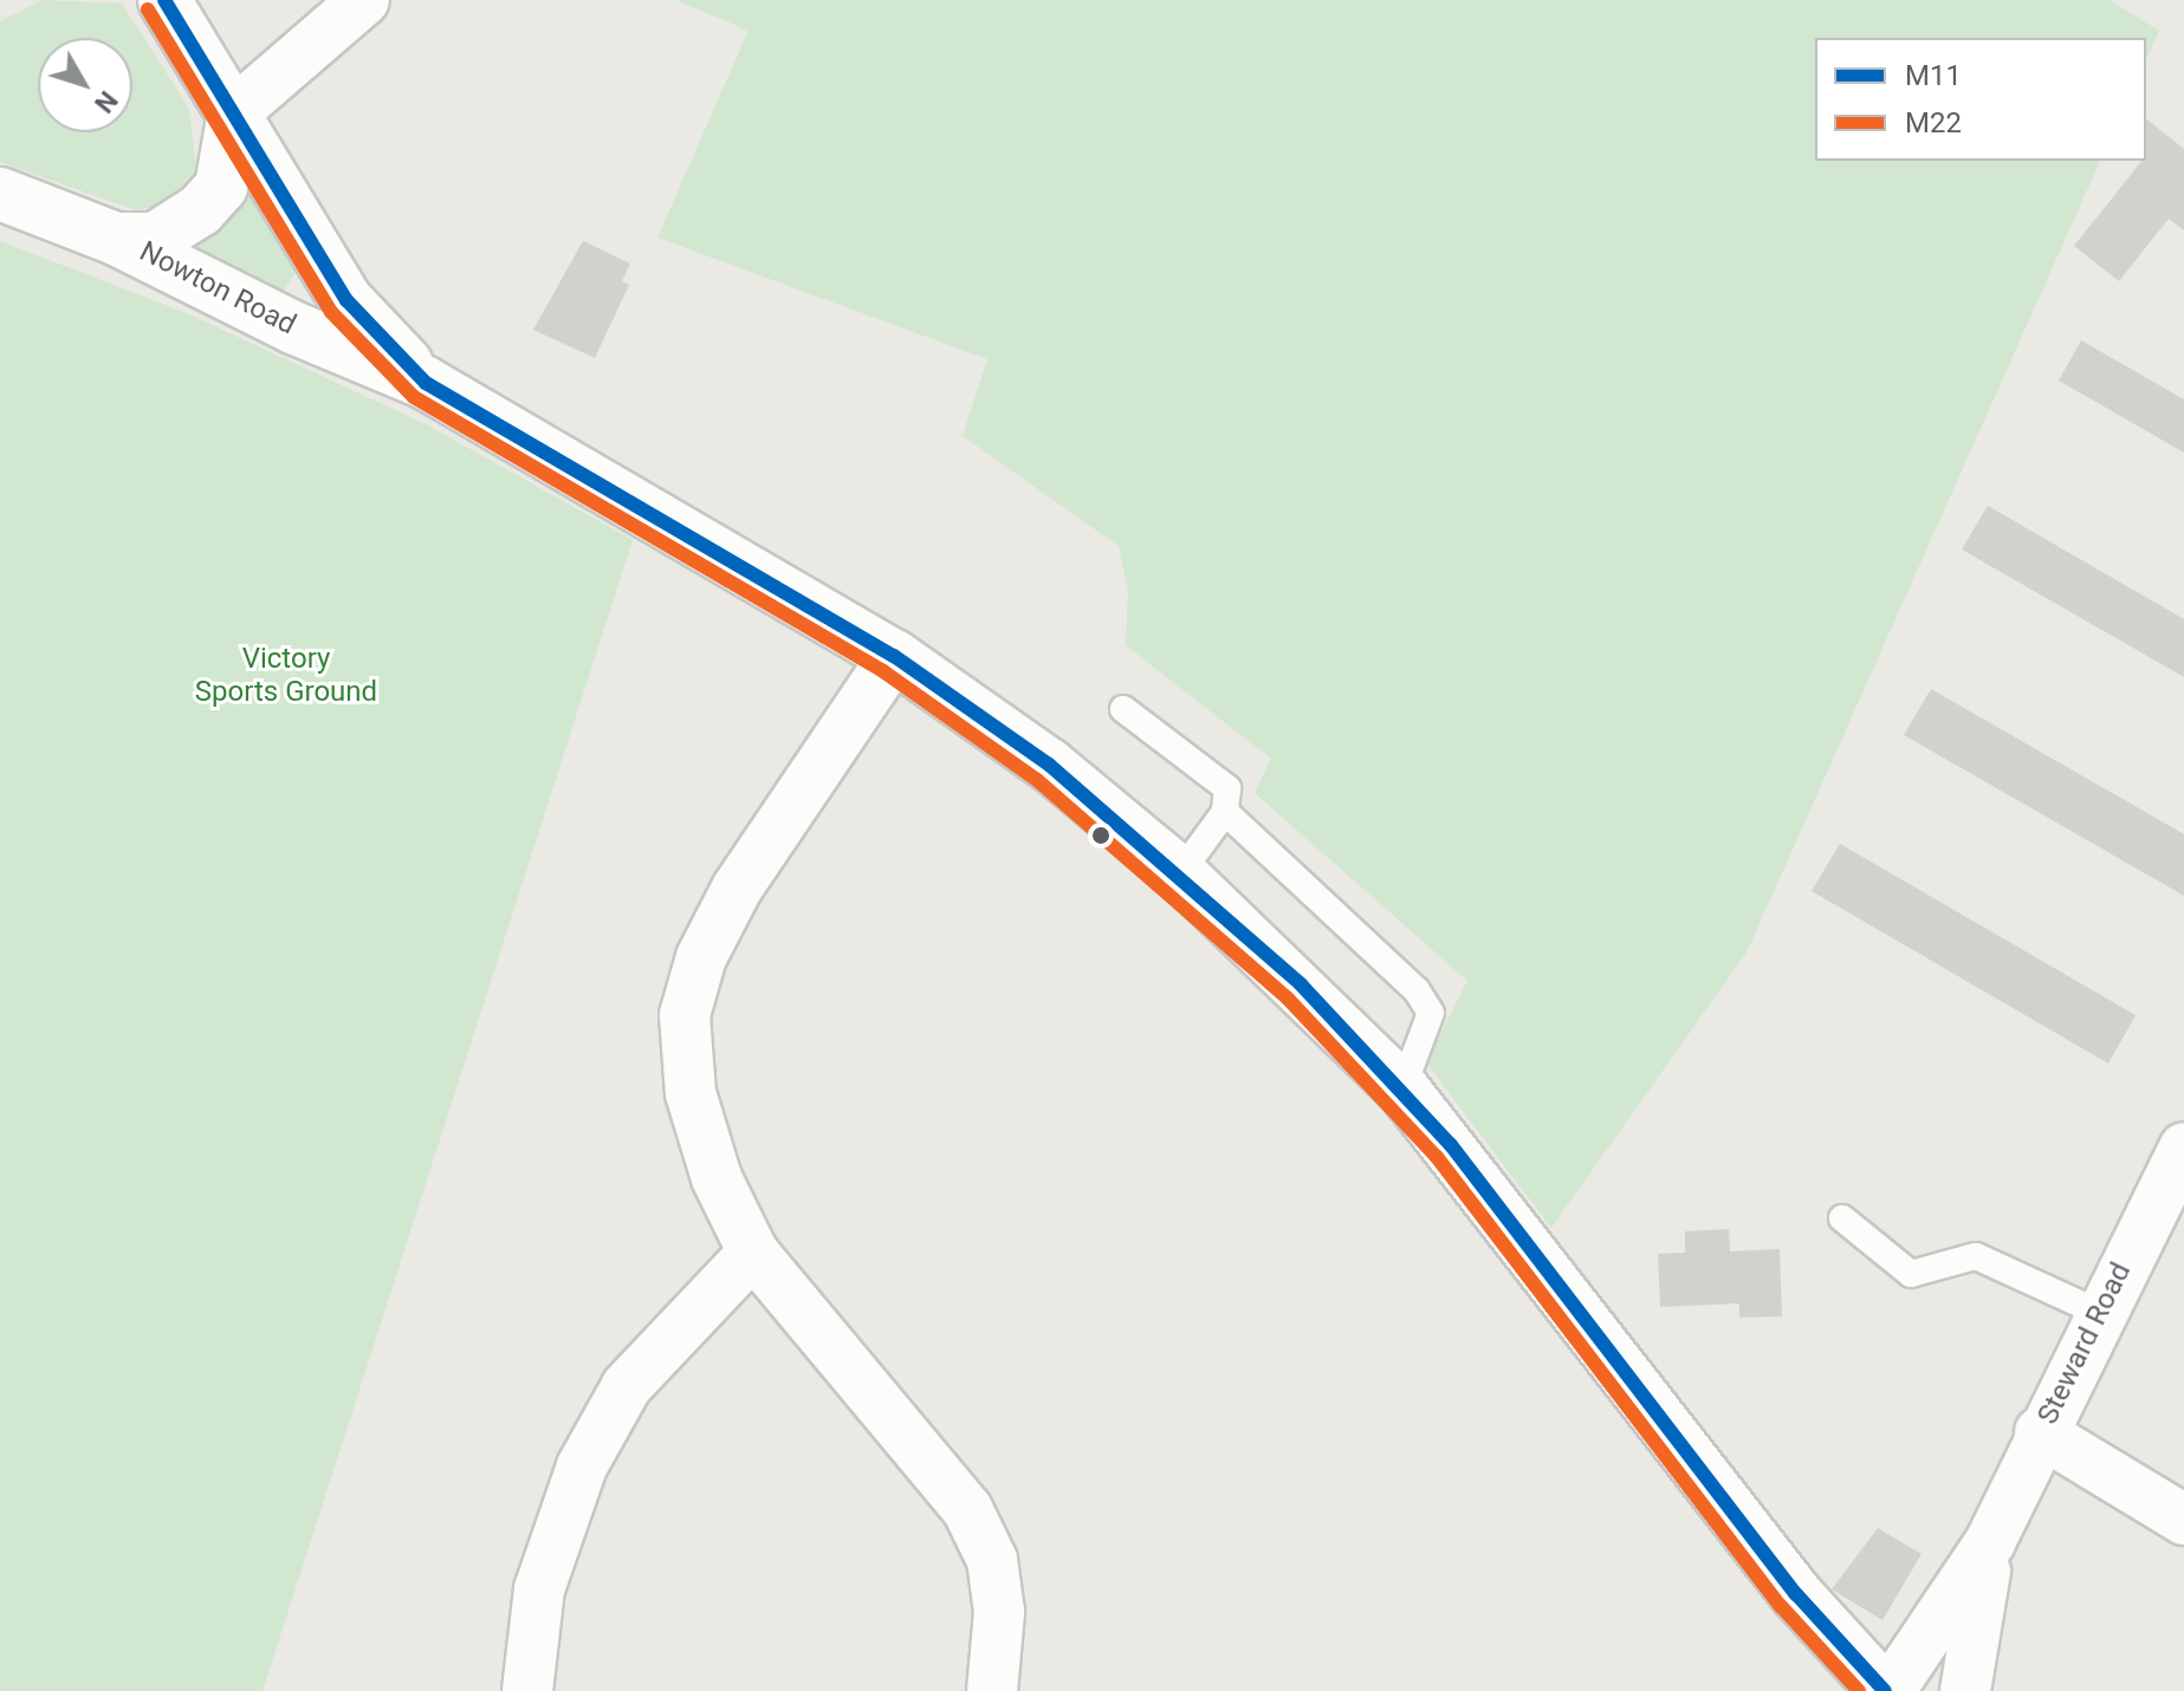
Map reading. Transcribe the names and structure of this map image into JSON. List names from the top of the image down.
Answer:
{
  "streets": {
    "street": ["Nowton Road", "Steward Road"]
  },
  "crossings": [
    ["Nowton Road", "Steward Road"]
  ],
  "parks": ["Victory Sports Ground"],
  "lines": ["transit line M11", "transit line M22"],
  "legend": ["M11", "M22"],
  "north": "bottom right"
}
